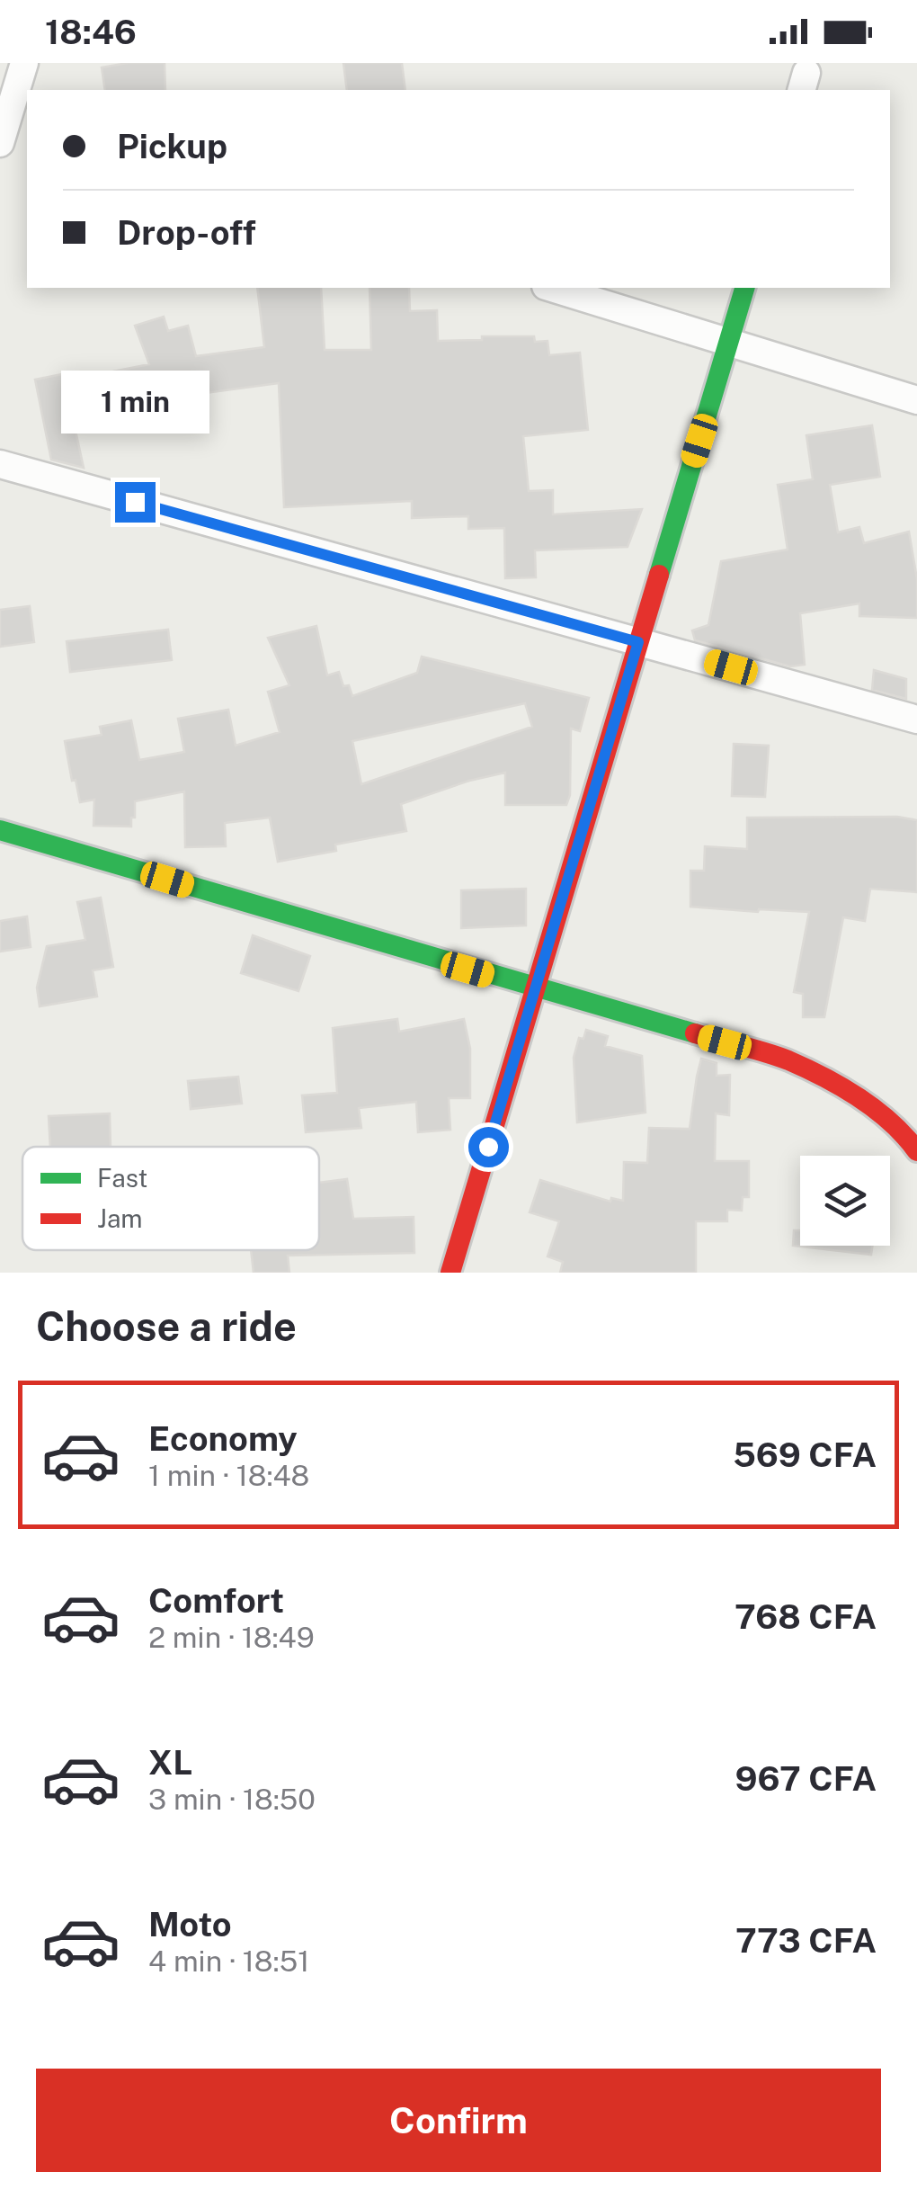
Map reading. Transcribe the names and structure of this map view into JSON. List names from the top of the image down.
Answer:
{
  "legend": ["Fast", "Jam"],
  "page": {
    "status": "18:46",
    "banner": ["Pickup", "Drop-off"],
    "bubble": "1 min",
    "heading": "Choose a ride",
    "list": [
      {
        "name": "Economy",
        "note": "1 min · 18:48",
        "value": "569 CFA"
      },
      {
        "name": "Comfort",
        "note": "2 min · 18:49",
        "value": "768 CFA"
      },
      {
        "name": "XL",
        "note": "3 min · 18:50",
        "value": "967 CFA"
      },
      {
        "name": "Moto",
        "note": "4 min · 18:51",
        "value": "773 CFA"
      }
    ],
    "buttons": "Confirm"
  }
}
